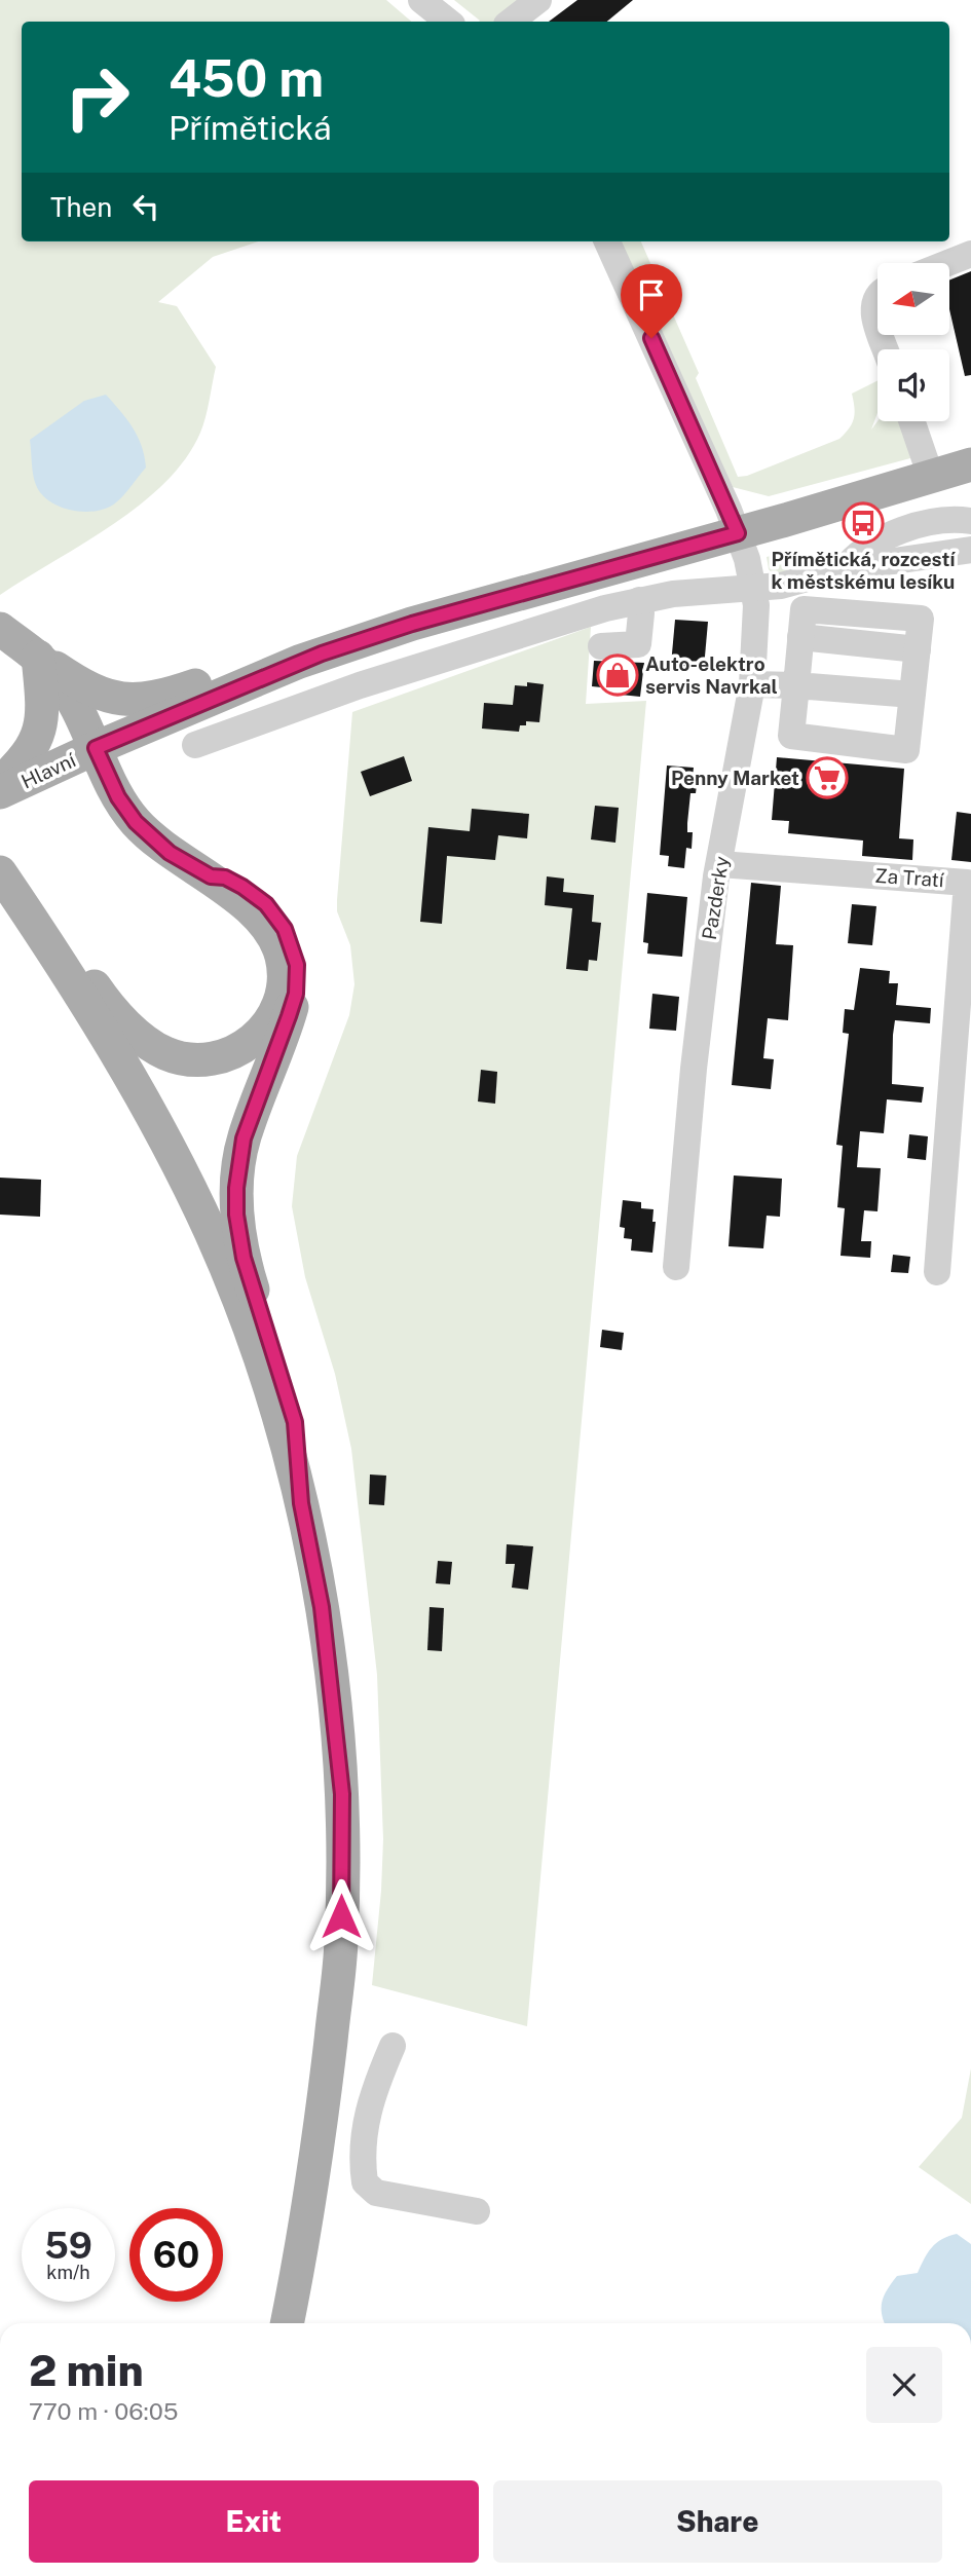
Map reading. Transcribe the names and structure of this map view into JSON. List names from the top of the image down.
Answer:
{
  "streets": {
    "main road": ["Hlavní"],
    "street": ["Za Tratí", "Pazderky"]
  },
  "crossings": [
    ["Za Tratí", "Pazderky"]
  ],
  "places": {
    "bus stop": ["Přímětická, rozcestí k městskému lesíku"],
    "shop": ["Auto-elektro servis Navrkal"],
    "supermarket": ["Penny Market"]
  },
  "north": "left",
  "page": {
    "turn": ["450 m", "Přímětická"],
    "then": "Then",
    "speed": "59 km/h",
    "limit": "60",
    "heading": ["2 min", "770 m · 06:05"],
    "buttons": ["Exit", "Share"]
  }
}
